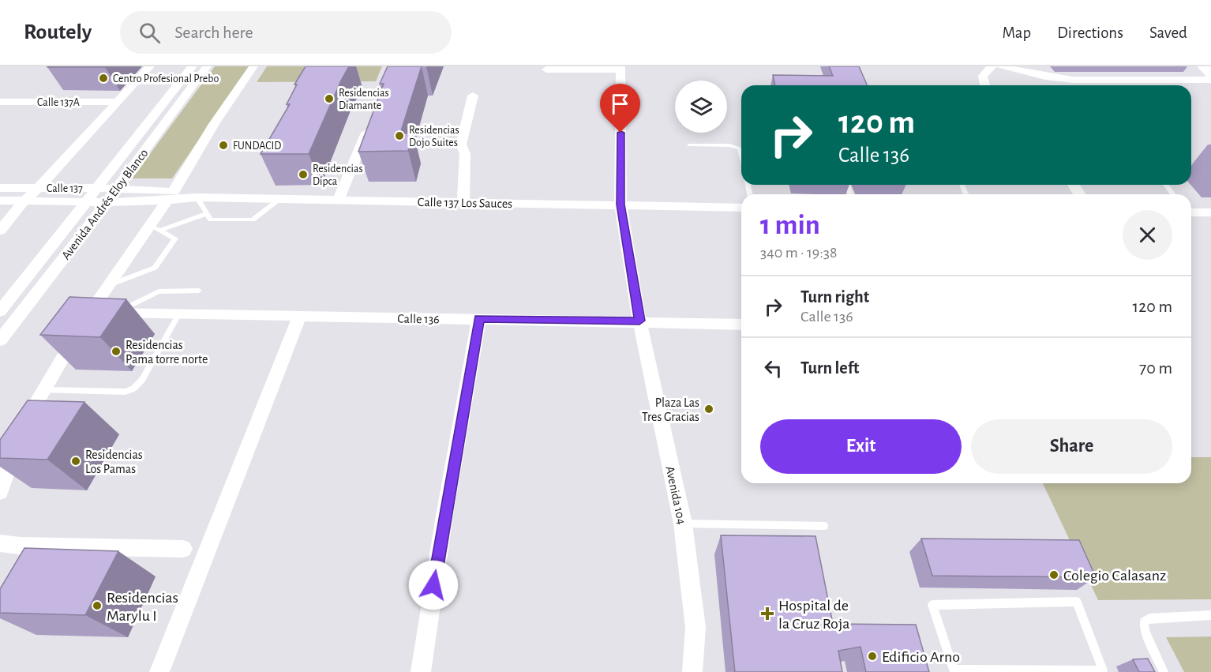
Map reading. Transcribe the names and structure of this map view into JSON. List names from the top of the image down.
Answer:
{
  "streets": {
    "street": [
      "Calle 137A",
      "Calle 137",
      "Calle 137 Los Sauces",
      "Avenida Andrés Eloy Blanco",
      "Calle 136",
      "Avenida 104"
    ]
  },
  "crossings": [
    ["Calle 137", "Calle 137 Los Sauces"],
    ["Calle 137", "Avenida Andrés Eloy Blanco"],
    ["Calle 137 Los Sauces", "Avenida 104"],
    ["Calle 136", "Avenida 104"]
  ],
  "places": {
    "other": [
      "Centro Profesional Prebo",
      "Residencias Diamante",
      "Residencias Dojo Suites",
      "FUNDACID",
      "Residencias Dipca",
      "Residencias Pama torre norte",
      "Plaza Las Tres Gracias",
      "Residencias Los Pamas",
      "Colegio Calasanz",
      "Residencias Marylu I",
      "Edificio Arno"
    ],
    "health": ["Hospital de la Cruz Roja"]
  },
  "page": {
    "header": "Routely",
    "search": "Search here",
    "nav": ["Map", "Directions", "Saved"],
    "turn": ["120 m", "Calle 136"],
    "heading": ["1 min", "340 m · 19:38"],
    "list": [
      {
        "name": "Turn right",
        "note": "Calle 136",
        "value": "120 m"
      },
      {
        "name": "Turn left",
        "value": "70 m"
      }
    ],
    "buttons": ["Exit", "Share"]
  }
}
